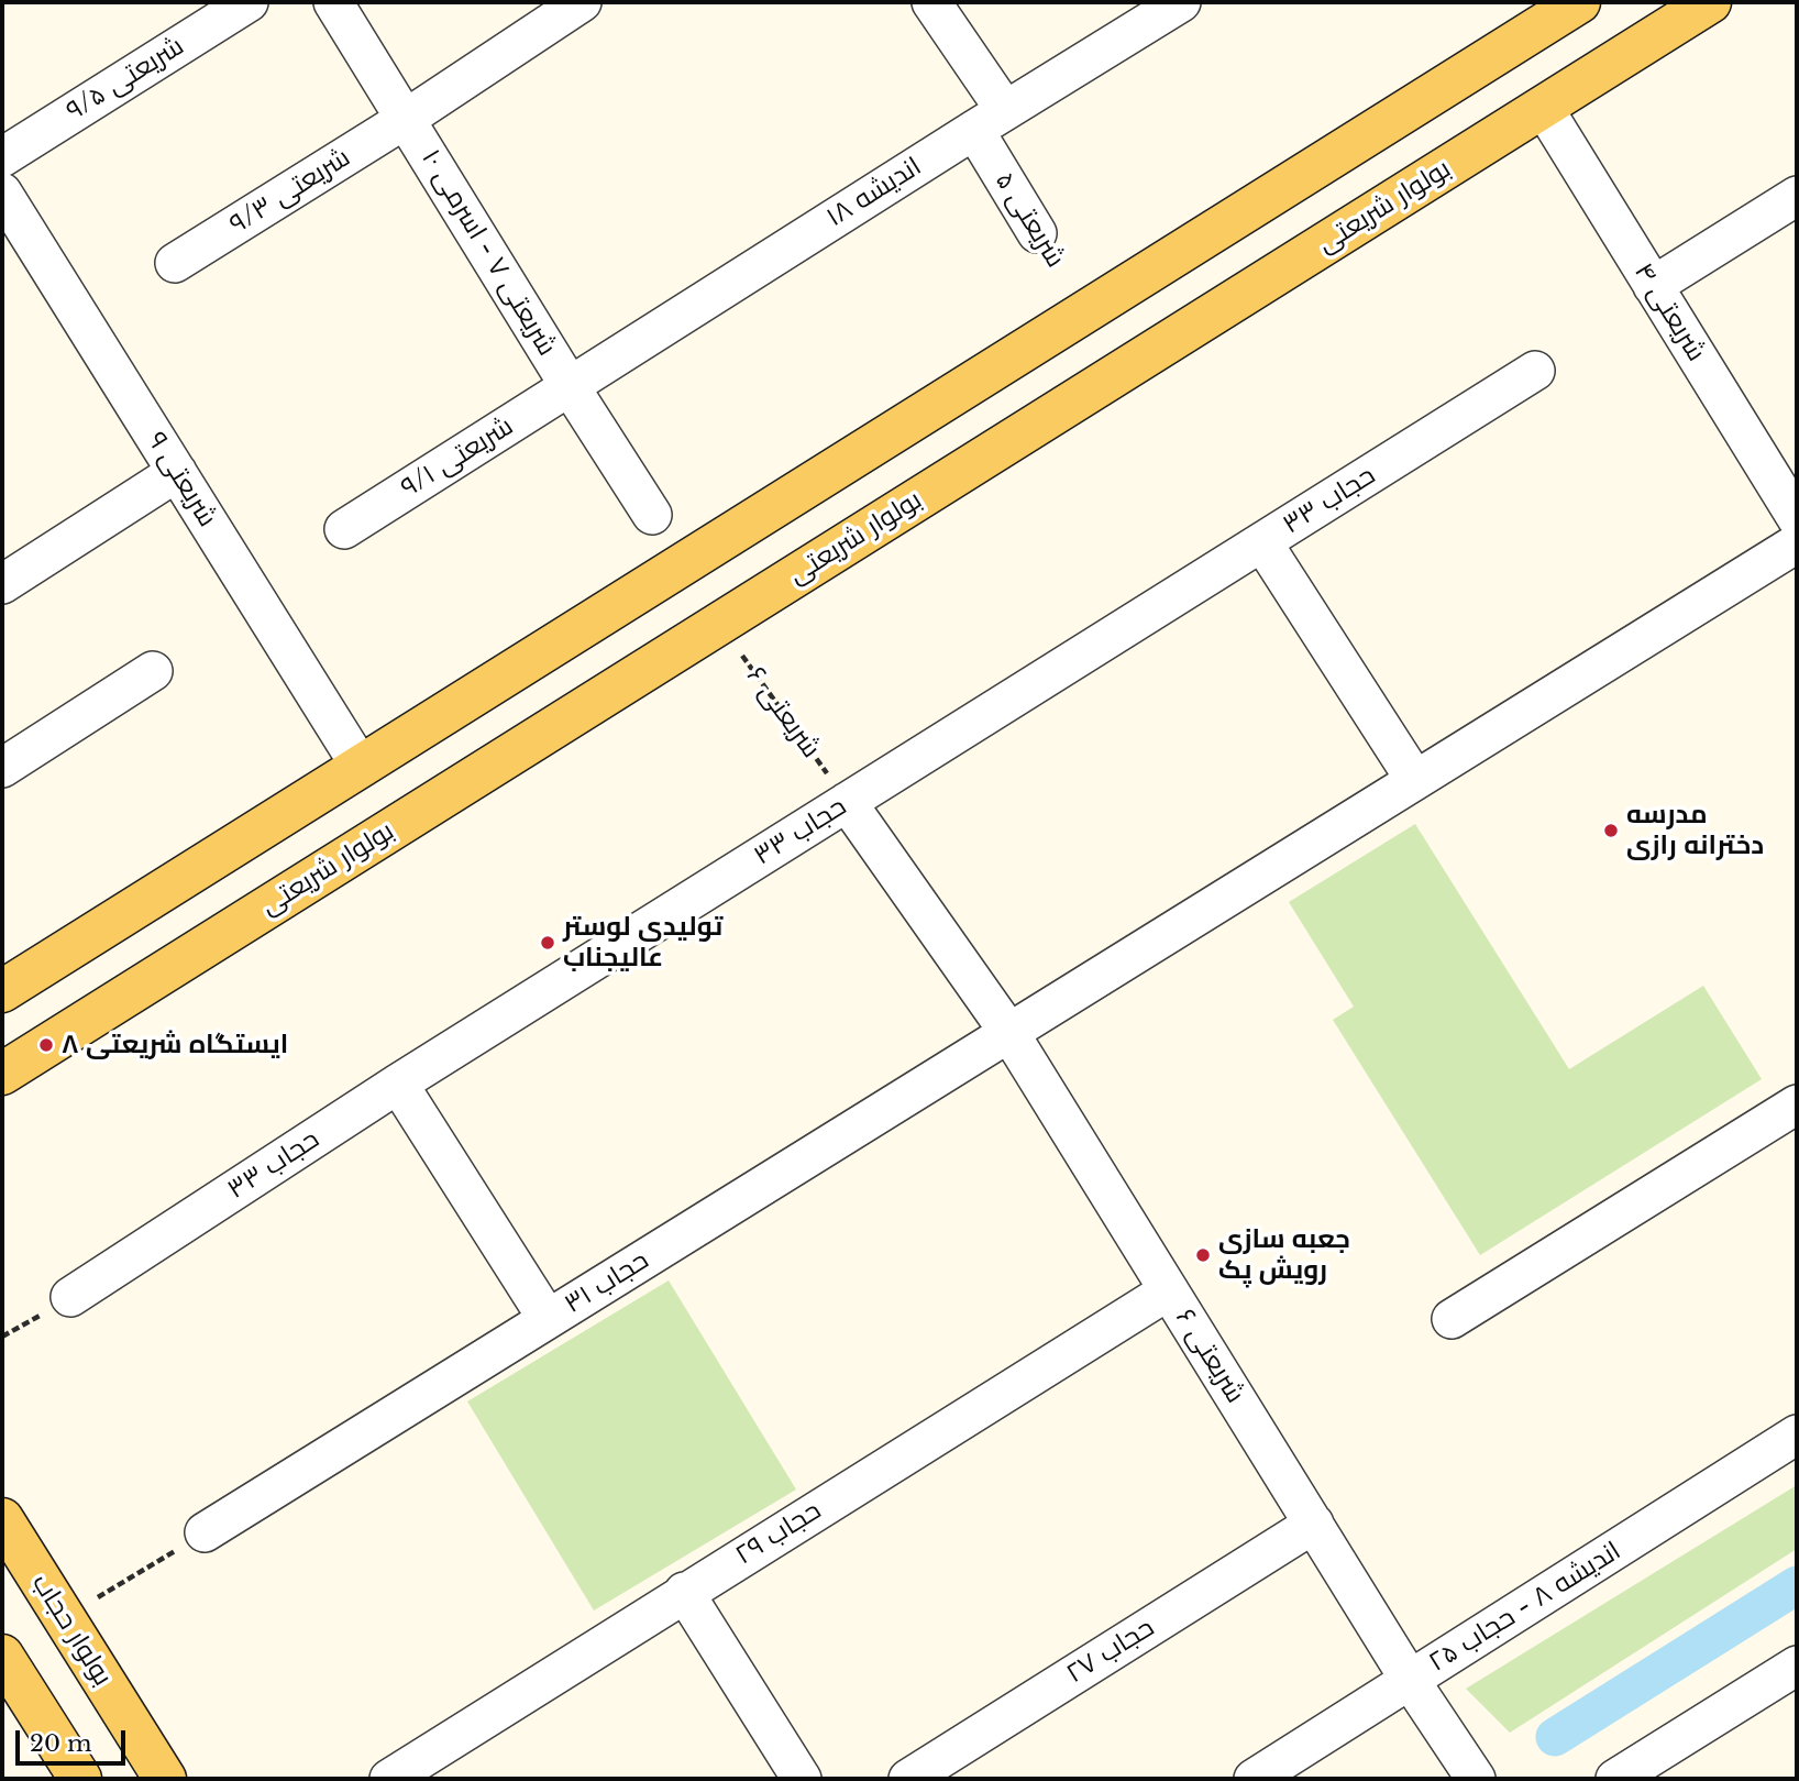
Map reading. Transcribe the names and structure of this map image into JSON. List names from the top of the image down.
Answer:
{
  "streets": {
    "main road": ["بولوار شریعتی", "بولوار حجاب"],
    "street": [
      "شریعتی ۹/۵",
      "شریعتی ۹/۳",
      "اندیشه ۱۸",
      "شریعتی ۵",
      "شریعتی ۷ - اسرمی ۱۰",
      "شریعتی ۴",
      "شریعتی ۹/۱",
      "شریعتی ۹",
      "حجاب ۳۳",
      "شریعتی ۶",
      "حجاب ۳۱",
      "حجاب ۲۹",
      "اندیشه ۸ - حجاب ۲۵",
      "حجاب ۲۷"
    ]
  },
  "crossings": [
    ["شریعتی ۹/۳", "شریعتی ۷ - اسرمی ۱۰"],
    ["اندیشه ۱۸", "شریعتی ۵"],
    ["اندیشه ۱۸", "شریعتی ۷ - اسرمی ۱۰"],
    ["اندیشه ۱۸", "شریعتی ۹/۱"],
    ["بولوار شریعتی", "شریعتی ۴"],
    ["بولوار شریعتی", "شریعتی ۶"],
    ["شریعتی ۷ - اسرمی ۱۰", "شریعتی ۹/۱"],
    ["حجاب ۳۳", "شریعتی ۶"],
    ["شریعتی ۶", "حجاب ۳۱"],
    ["شریعتی ۶", "حجاب ۲۹"],
    ["شریعتی ۶", "اندیشه ۸ - حجاب ۲۵"],
    ["شریعتی ۶", "حجاب ۲۷"]
  ],
  "places": [
    "مدرسه دخترانه رازی",
    "تولیدی لوستر عالیجناب",
    "ایستگاه شریعتی ۸",
    "جعبه سازی رویش پک"
  ],
  "scale_bar": "20 m"
}
